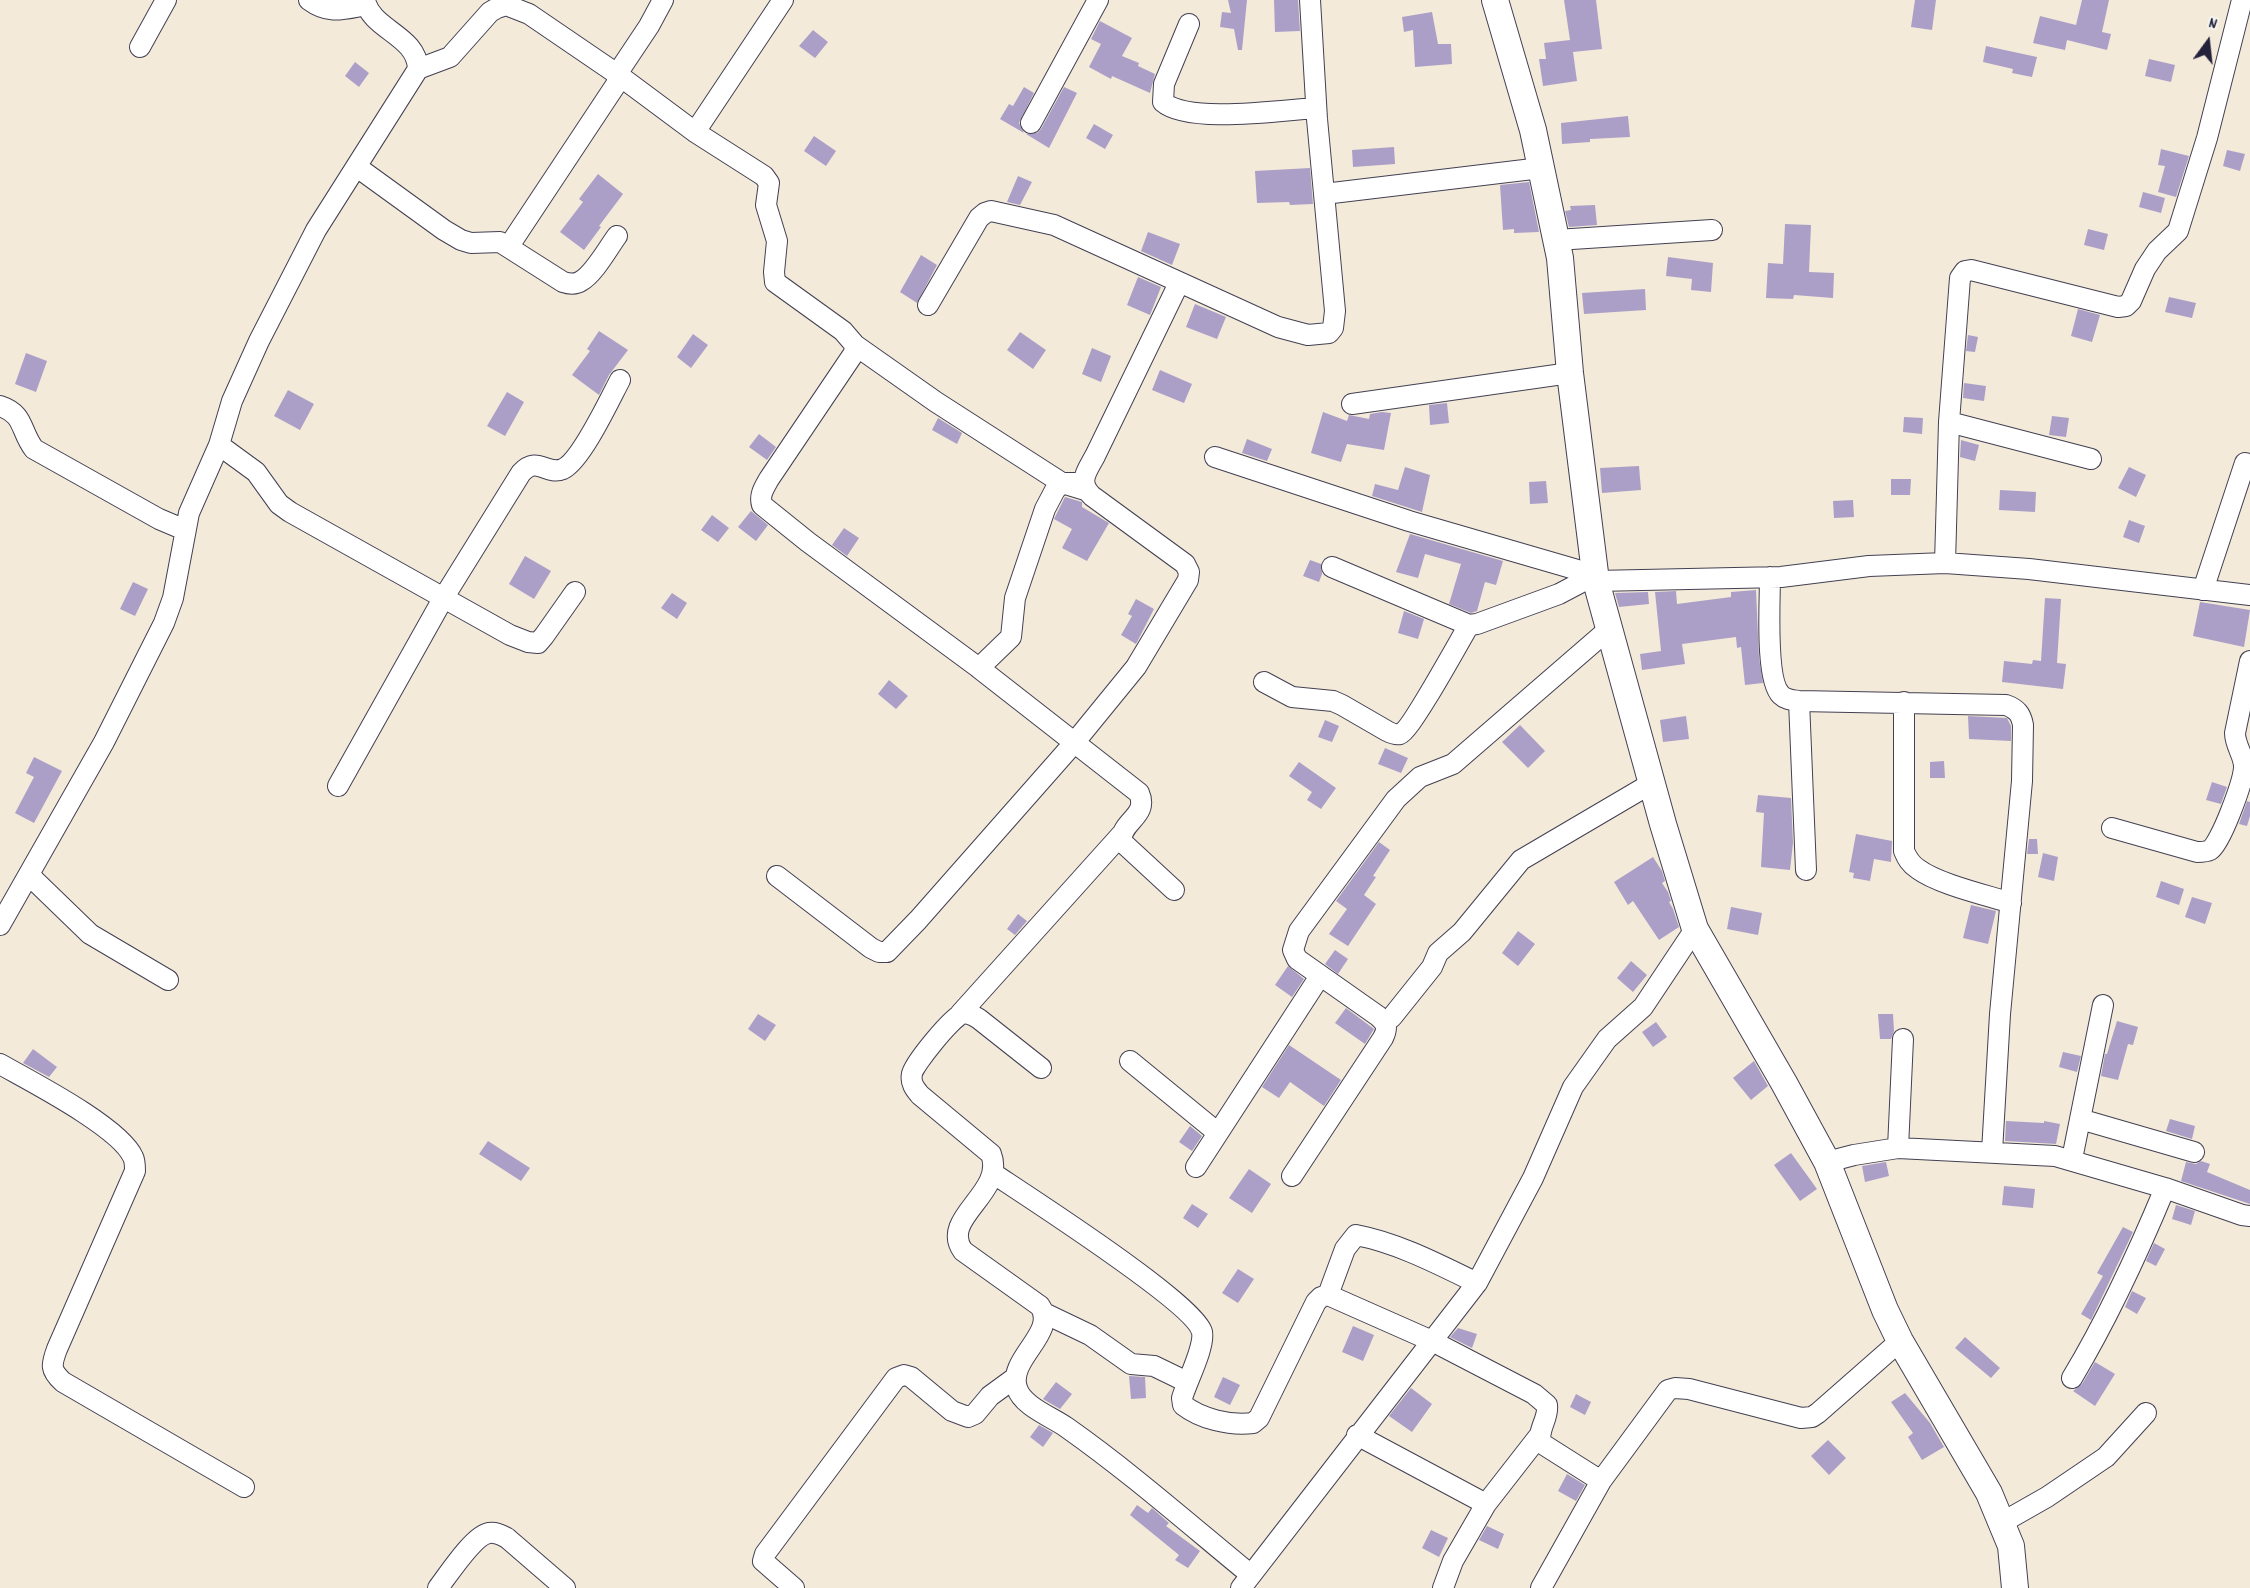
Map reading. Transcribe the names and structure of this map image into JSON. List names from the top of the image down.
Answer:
{
  "north": "top"
}
